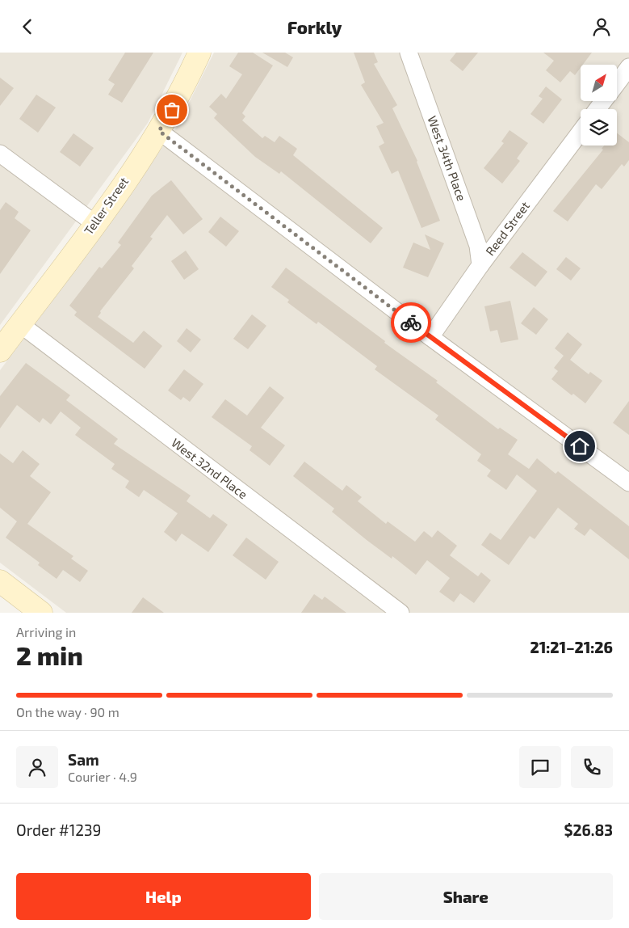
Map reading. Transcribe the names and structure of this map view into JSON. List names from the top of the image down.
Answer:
{
  "streets": {
    "street": [
      "West 34th Place",
      "Teller Street",
      "Reed Street",
      "West 32nd Place"
    ]
  },
  "crossings": [
    ["West 34th Place", "Reed Street"],
    ["Teller Street", "West 32nd Place"]
  ],
  "north": "top right",
  "page": {
    "header": "Forkly",
    "heading": ["2 min", "Arriving in", "21:21–21:26"],
    "panel": [
      "Sam",
      "Courier · 4.9",
      "Order #1239",
      "$26.83"
    ],
    "bar": "On the way · 90 m",
    "buttons": ["Help", "Share"]
  }
}
